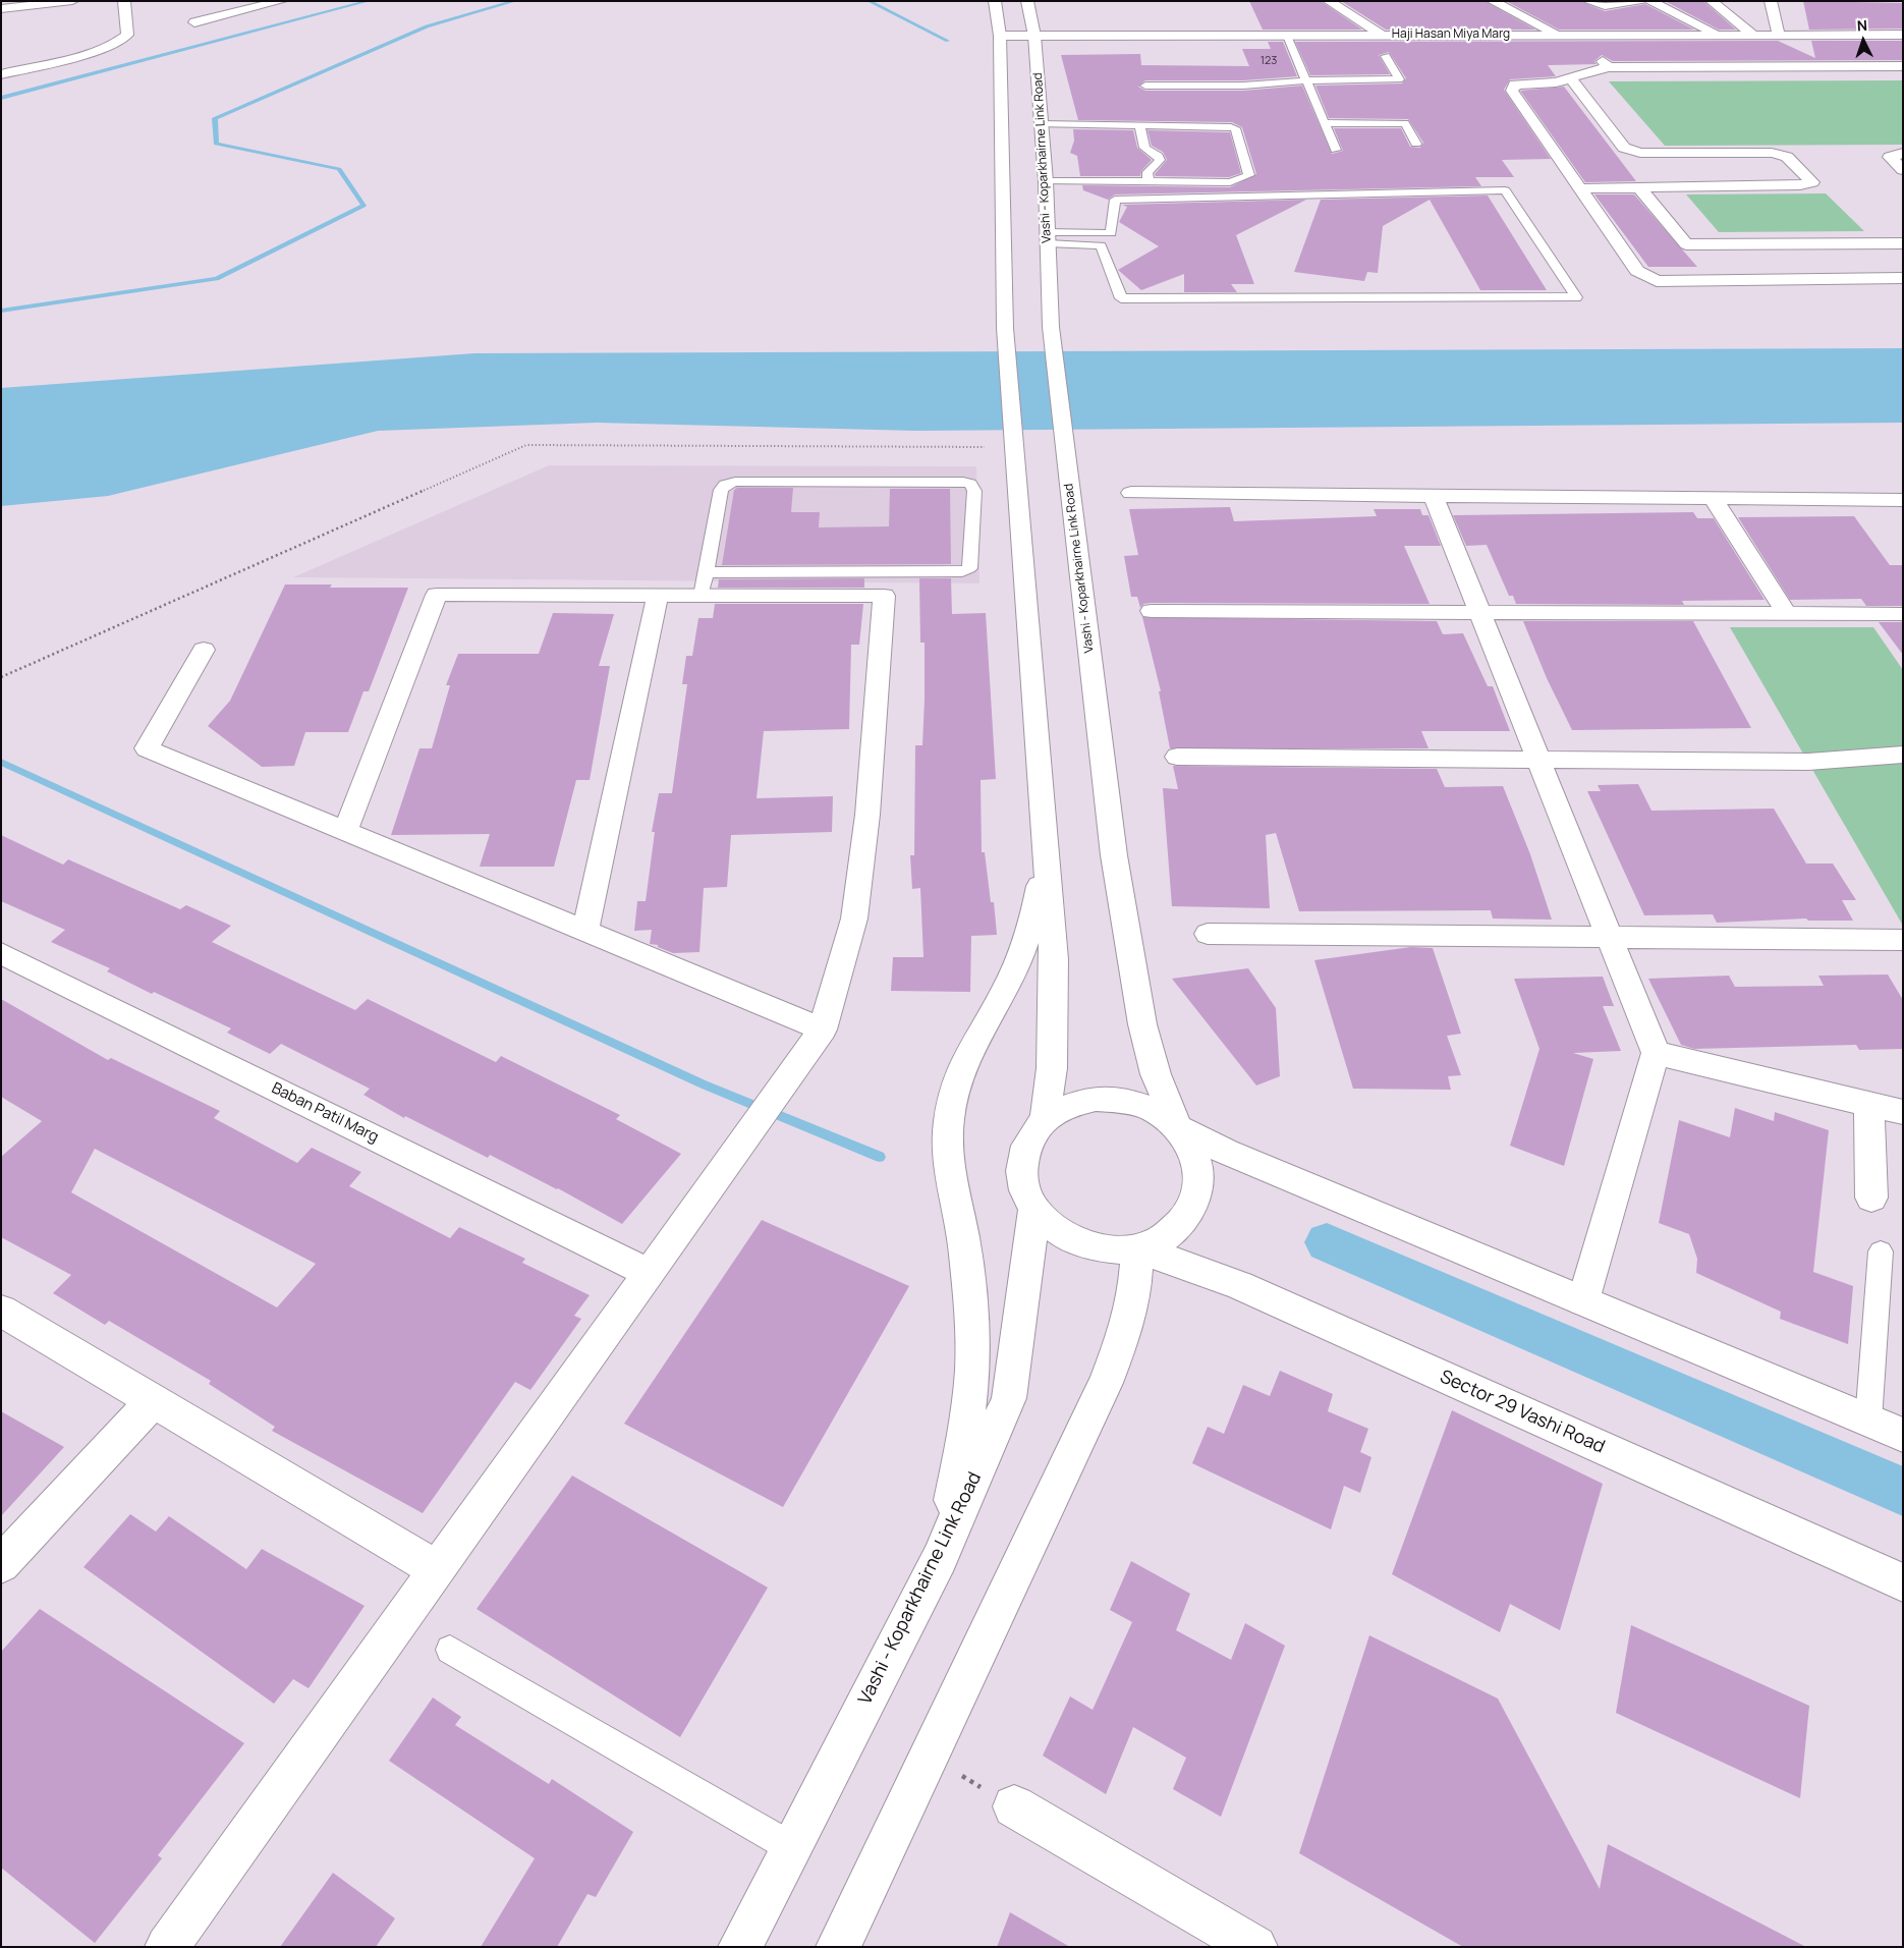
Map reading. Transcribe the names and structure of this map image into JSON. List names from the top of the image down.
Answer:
{
  "streets": {
    "street": [
      "Haji Hasan Miya Marg",
      "Vashi - Koparkhairne Link Road",
      "Baban Patil Marg",
      "Sector 29 Vashi Road"
    ]
  },
  "crossings": [
    ["Haji Hasan Miya Marg", "Vashi - Koparkhairne Link Road"],
    ["Vashi - Koparkhairne Link Road", "Sector 29 Vashi Road"]
  ],
  "house_numbers": ["123"],
  "north": "top"
}
